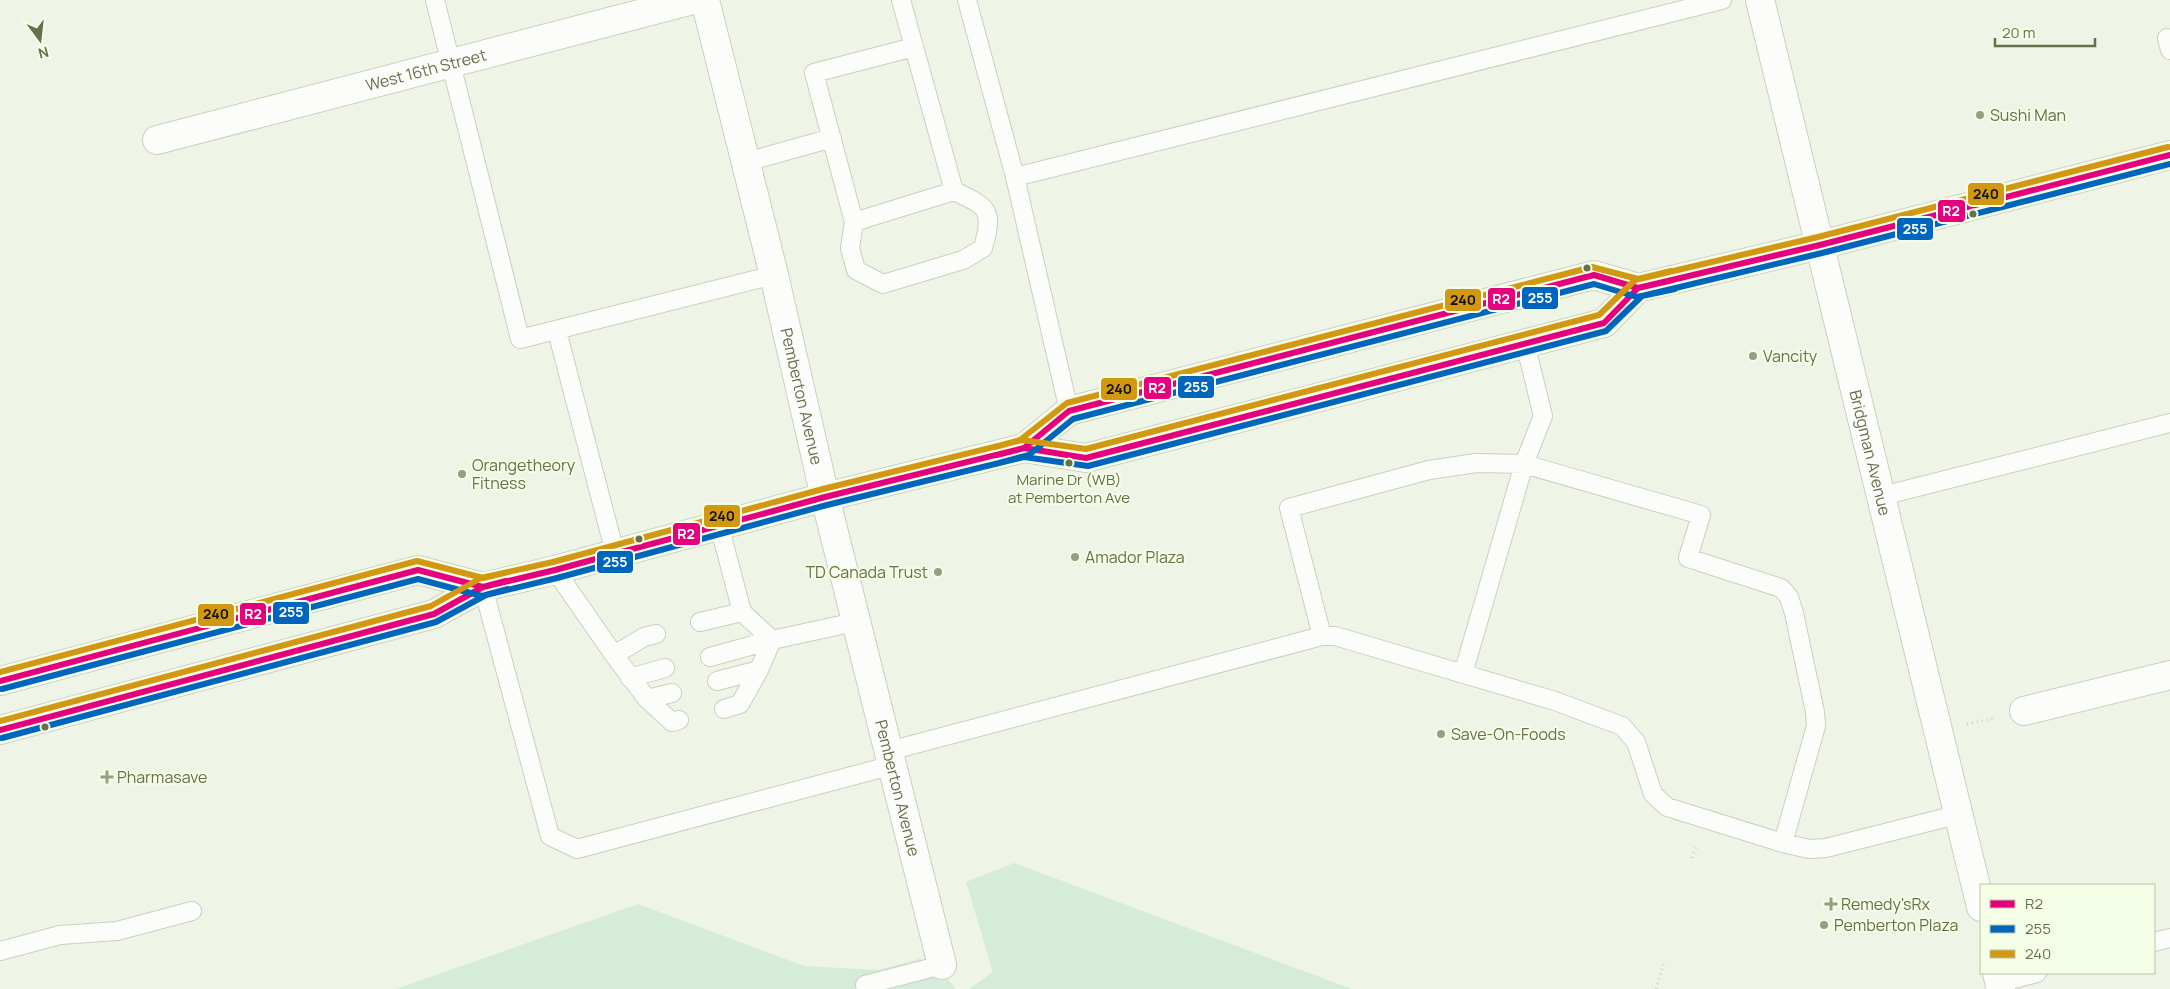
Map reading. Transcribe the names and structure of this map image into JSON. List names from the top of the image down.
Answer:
{
  "streets": {
    "main road": ["West 16th Street", "Pemberton Avenue", "Bridgman Avenue"]
  },
  "places": {
    "other": [
      "Sushi Man",
      "Vancity",
      "Marine Dr (WB) at Pemberton Ave",
      "Orangetheory Fitness",
      "Amador Plaza",
      "TD Canada Trust",
      "Save-On-Foods",
      "Pemberton Plaza"
    ],
    "health": ["Pharmasave", "Remedy'sRx"]
  },
  "lines": ["transit line 240", "transit line R2", "transit line 255"],
  "legend": ["R2", "255", "240"],
  "scale_bar": "20 m",
  "north": "bottom"
}
